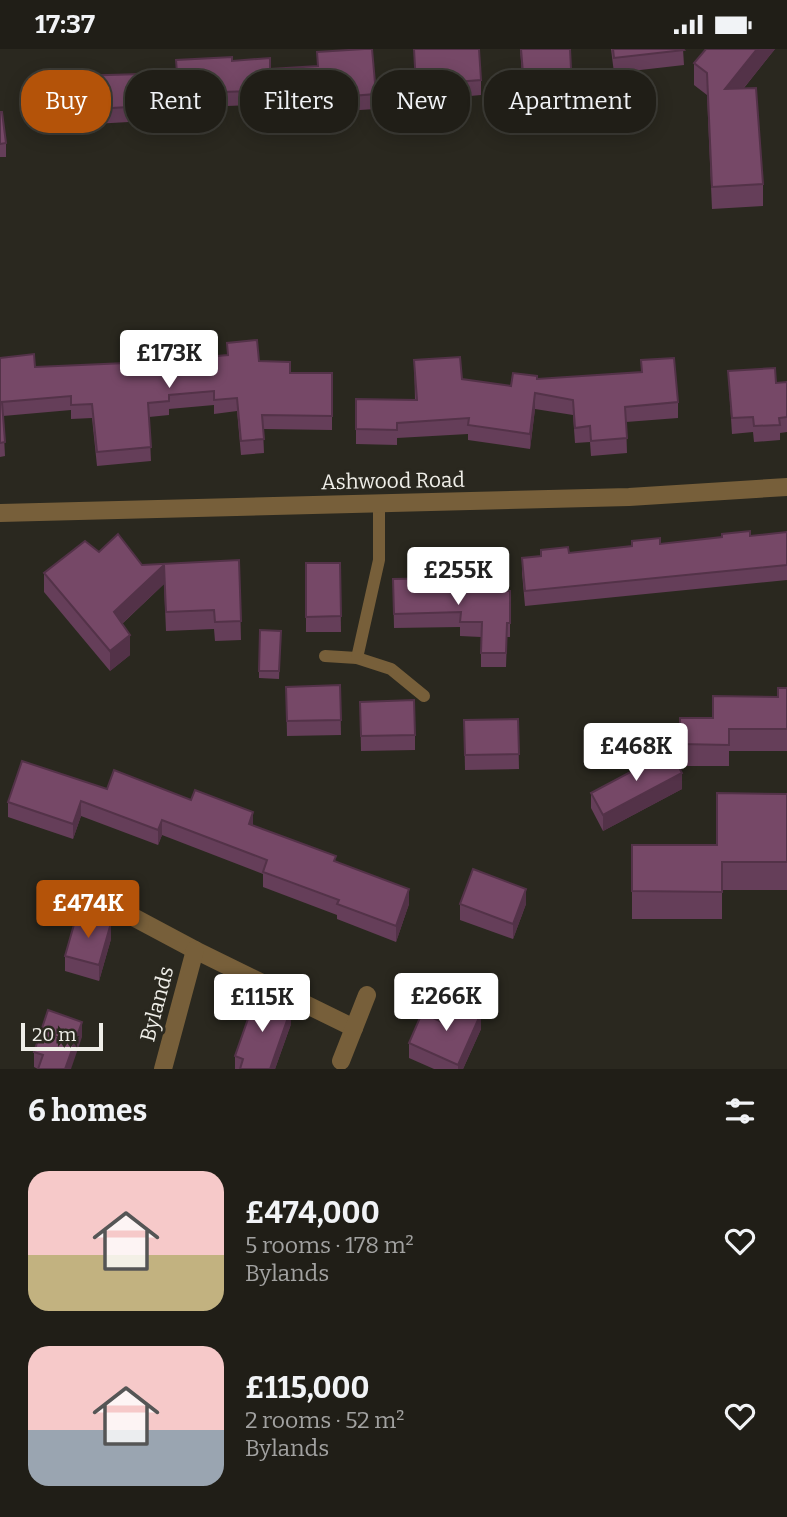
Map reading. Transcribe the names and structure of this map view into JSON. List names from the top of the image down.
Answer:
{
  "streets": {
    "street": ["Ashwood Road", "Bylands"]
  },
  "scale_bar": "20 m",
  "page": {
    "status": "17:37",
    "chip": [
      "Buy",
      "Rent",
      "Filters",
      "New",
      "Apartment"
    ],
    "price": [
      "£173K",
      "£255K",
      "£468K",
      "£474K",
      "£266K",
      "£115K"
    ],
    "scale": "20 m",
    "heading": "6 homes",
    "list": [
      {
        "name": "£474,000",
        "note": "5 rooms · 178 m² · Bylands"
      },
      {
        "name": "£115,000",
        "note": "2 rooms · 52 m² · Bylands"
      }
    ]
  }
}
